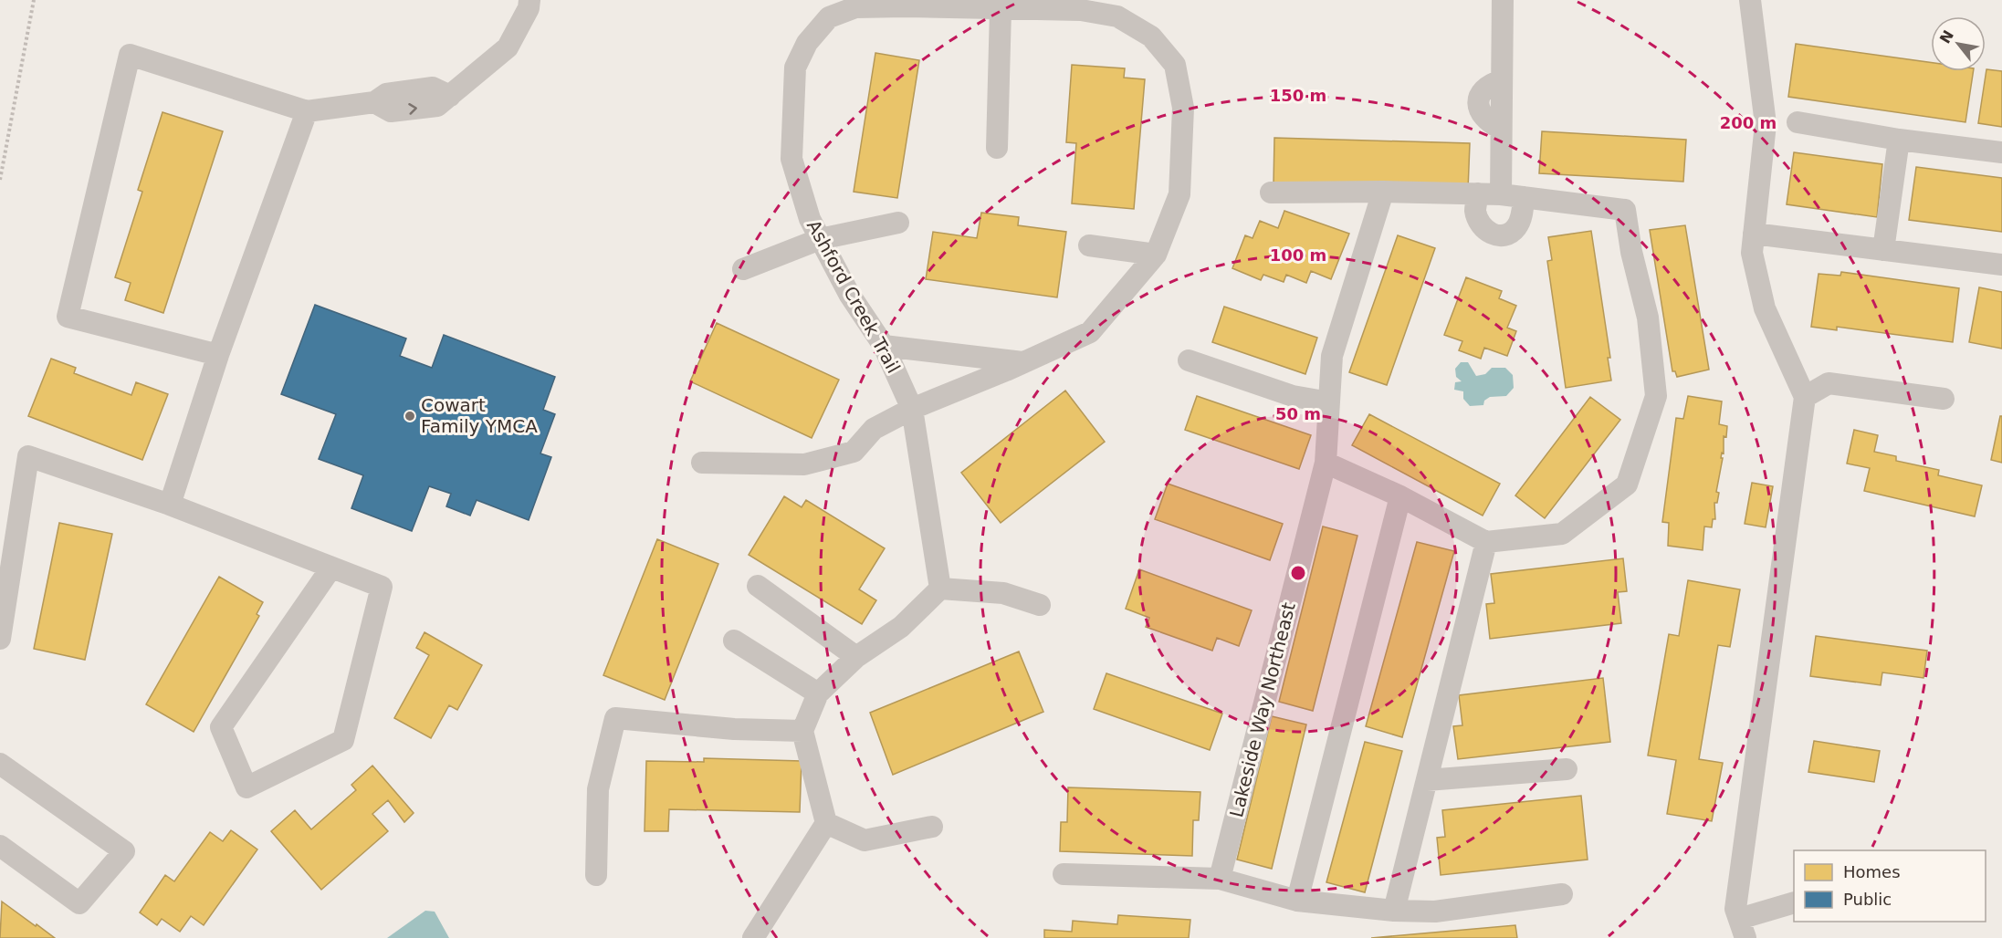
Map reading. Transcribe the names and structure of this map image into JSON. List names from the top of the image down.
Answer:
{
  "streets": {
    "street": ["Ashford Creek Trail", "Lakeside Way Northeast"]
  },
  "places": ["Cowart Family YMCA"],
  "legend": ["Homes", "Public"],
  "north": "top left",
  "rings": [
    "150 m",
    "200 m",
    "100 m",
    "50 m"
  ]
}
